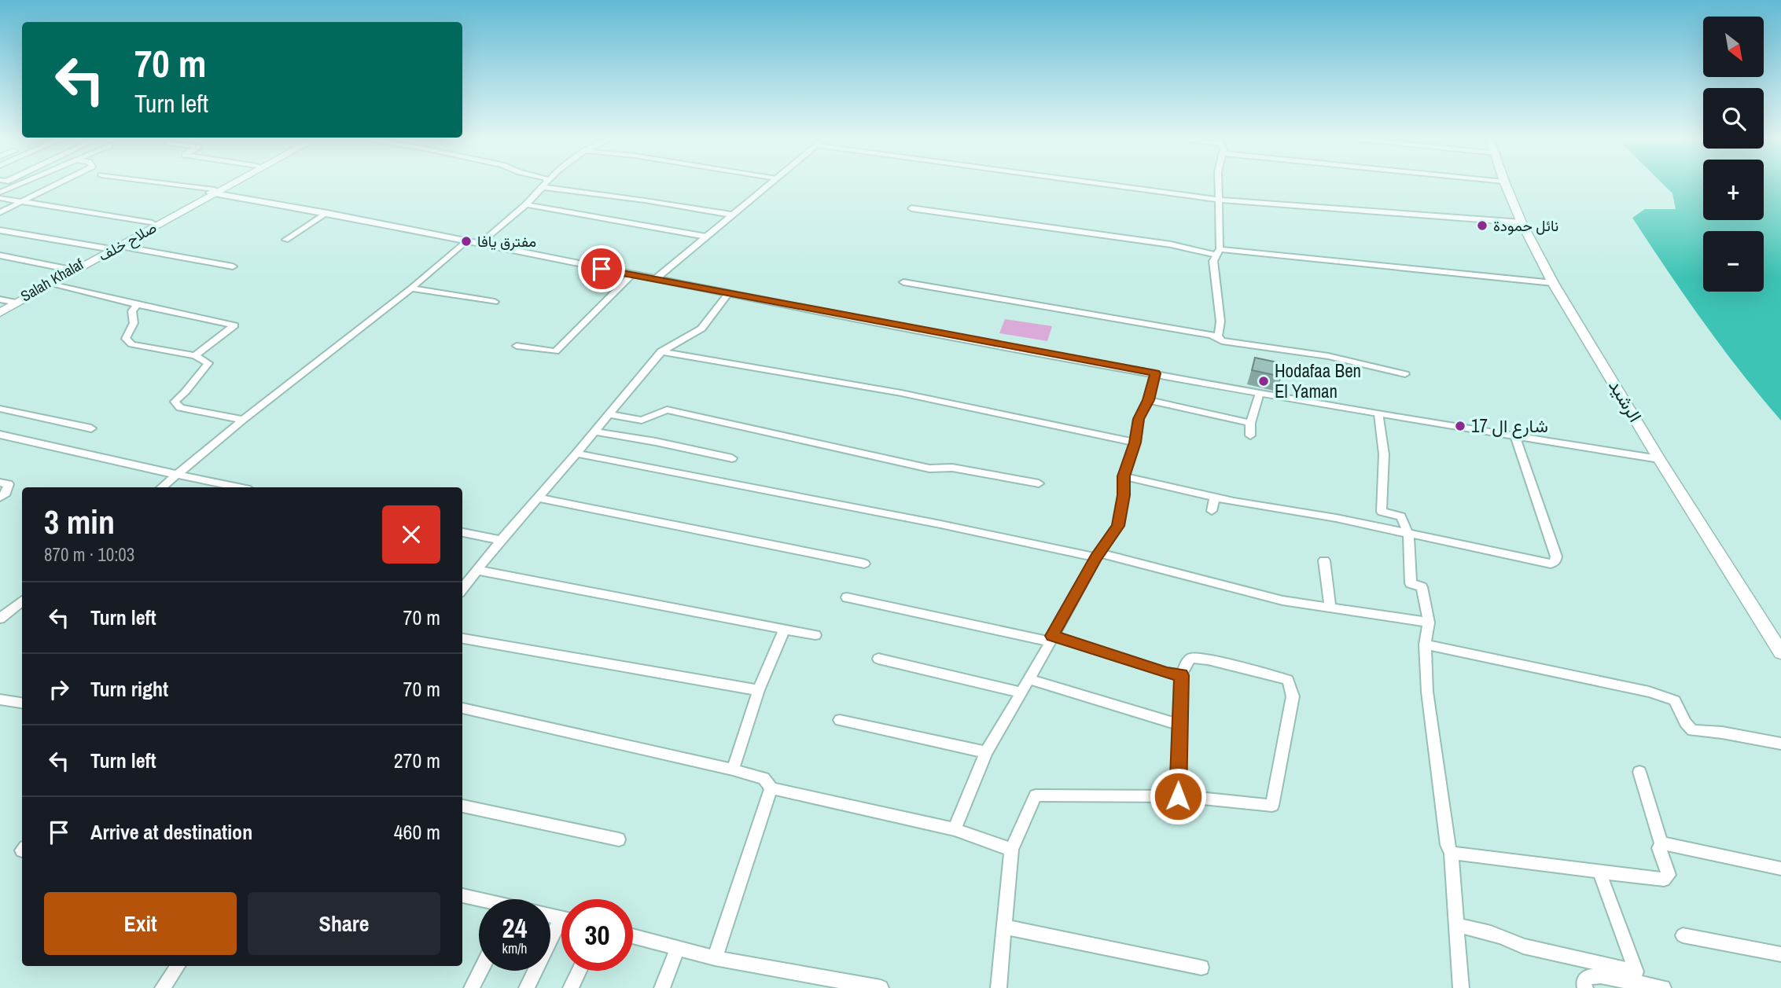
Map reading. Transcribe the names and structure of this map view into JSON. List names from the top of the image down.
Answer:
{
  "streets": {
    "main road": ["صلاح خلف", "Salah Khalaf", "الرشيد"]
  },
  "crossings": [
    ["صلاح خلف", "Salah Khalaf"]
  ],
  "places": [
    "نائل حمودة",
    "مفترق يافا",
    "Hodafaa Ben El Yaman",
    "شارع ال 17"
  ],
  "north": "bottom right",
  "page": {
    "map_buttons": ["+", "−"],
    "turn": ["70 m", "Turn left"],
    "heading": ["3 min", "870 m · 10:03"],
    "list": [
      {
        "name": "Turn left",
        "value": "70 m"
      },
      {
        "name": "Turn right",
        "value": "70 m"
      },
      {
        "name": "Turn left",
        "value": "270 m"
      },
      {
        "name": "Arrive at destination",
        "value": "460 m"
      }
    ],
    "buttons": ["Exit", "Share"],
    "speed": "24 km/h",
    "limit": "30"
  }
}
